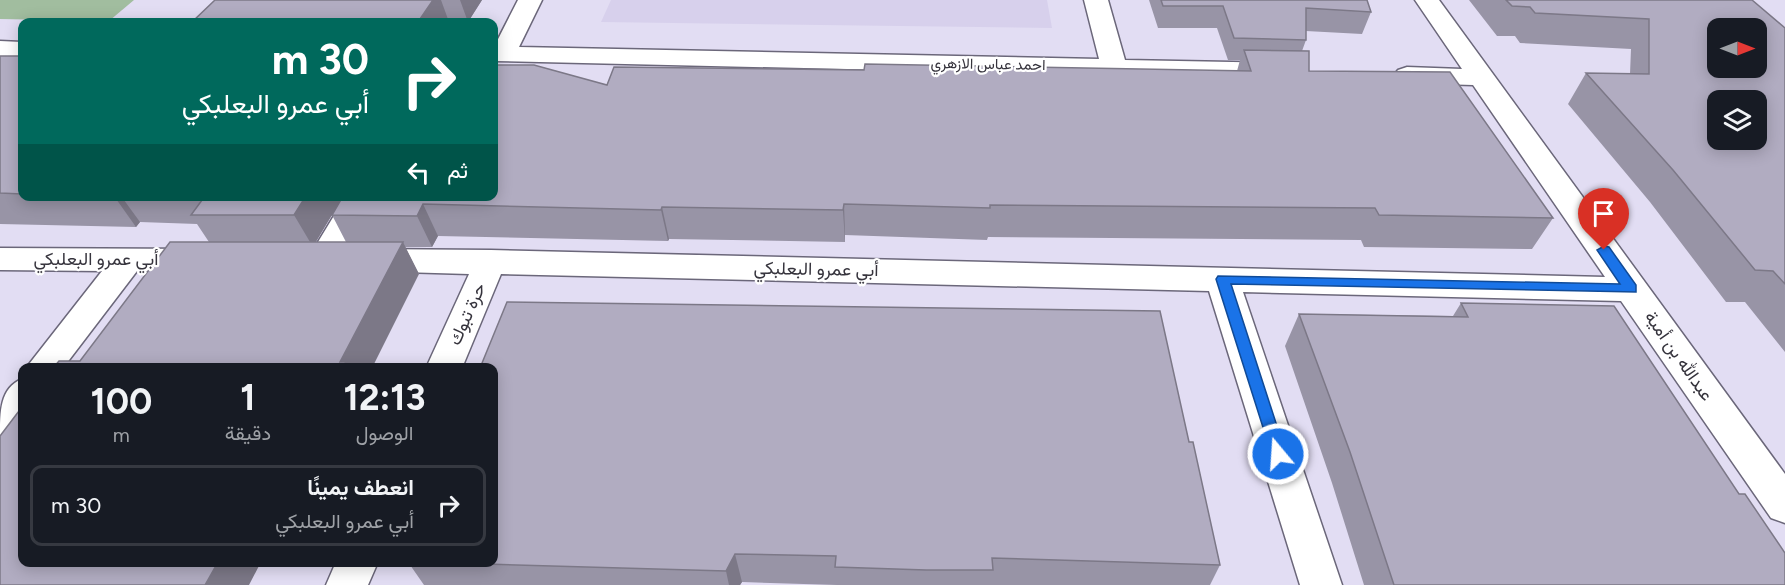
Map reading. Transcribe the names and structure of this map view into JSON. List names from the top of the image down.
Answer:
{
  "streets": {
    "street": [
      "احمد عباس الازهري",
      "أبي عمرو البعلبكي",
      "حرة تبوك",
      "عبدالله بن أمية"
    ]
  },
  "crossings": [
    ["أبي عمرو البعلبكي", "حرة تبوك"],
    ["أبي عمرو البعلبكي", "عبدالله بن أمية"]
  ],
  "north": "right",
  "page": {
    "turn": ["30 m", "أبي عمرو البعلبكي"],
    "then": "ثم",
    "eta": [
      "12:13",
      "الوصول",
      "1",
      "دقيقة",
      "100",
      "m"
    ],
    "list": [
      {
        "name": "انعطف يمينًا",
        "note": "أبي عمرو البعلبكي",
        "value": "30 m"
      }
    ]
  }
}
